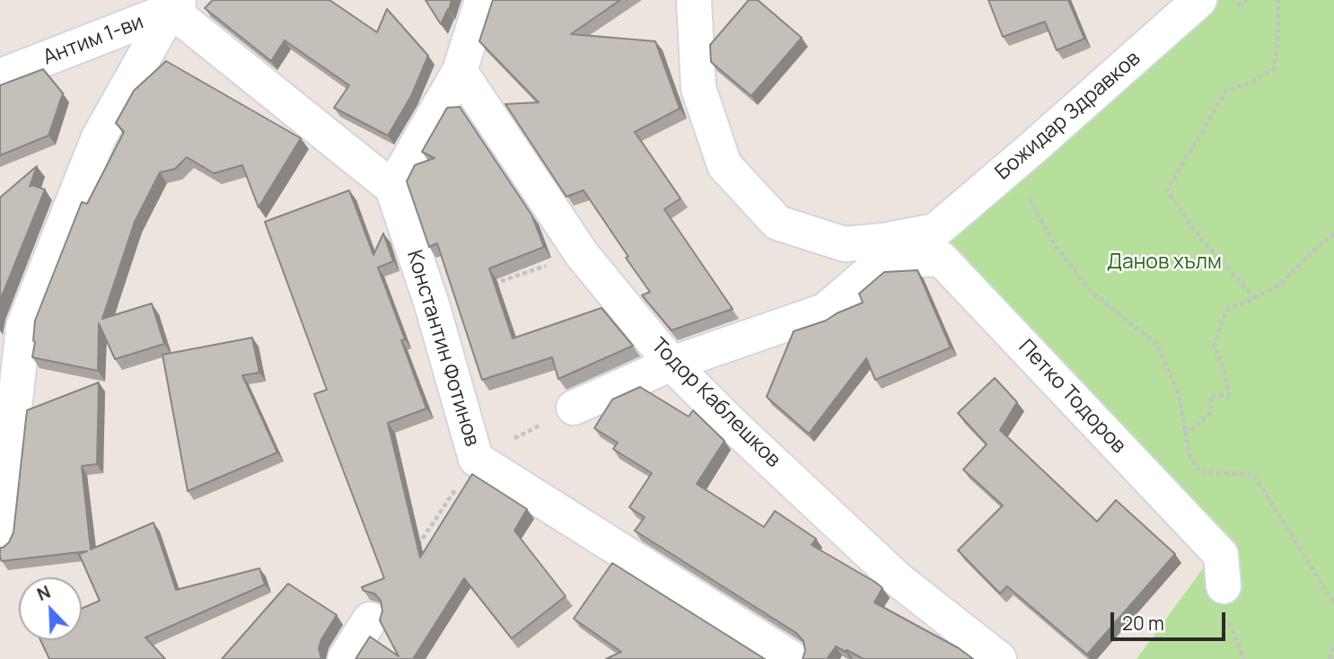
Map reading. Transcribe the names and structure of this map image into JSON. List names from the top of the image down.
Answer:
{
  "streets": {
    "street": [
      "Антим 1-ви",
      "Божидар Здравков",
      "Константин Фотинов",
      "Петко Тодоров",
      "Тодор Каблешков"
    ]
  },
  "crossings": [
    ["Петко Тодоров", "Тодор Каблешков"]
  ],
  "parks": ["Данов хълм"],
  "scale_bar": "20 m",
  "north": "top left"
}
